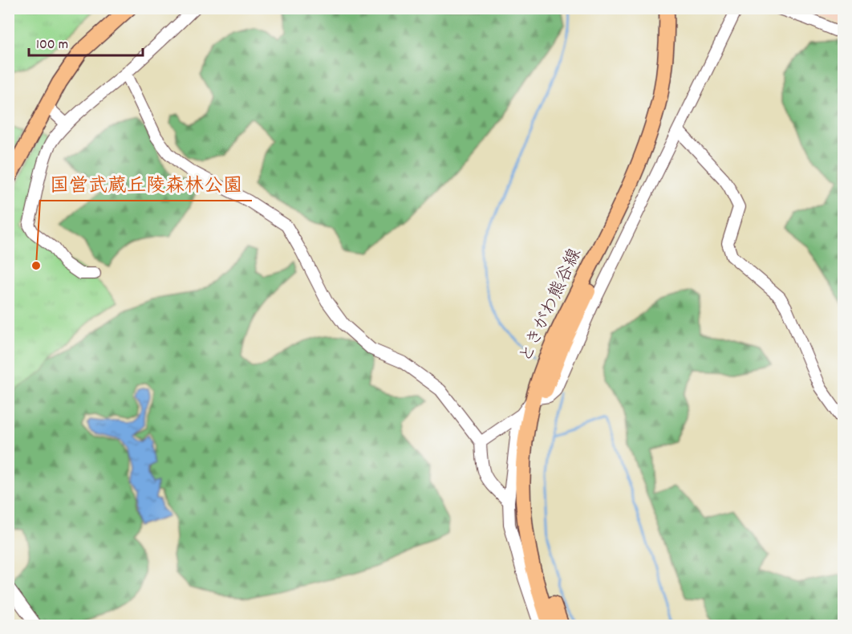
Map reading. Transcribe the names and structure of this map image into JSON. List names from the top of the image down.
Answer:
{
  "streets": {
    "main road": ["ときがわ熊谷線"]
  },
  "places": ["国営武蔵丘陵森林公園"],
  "scale_bar": "100 m"
}
